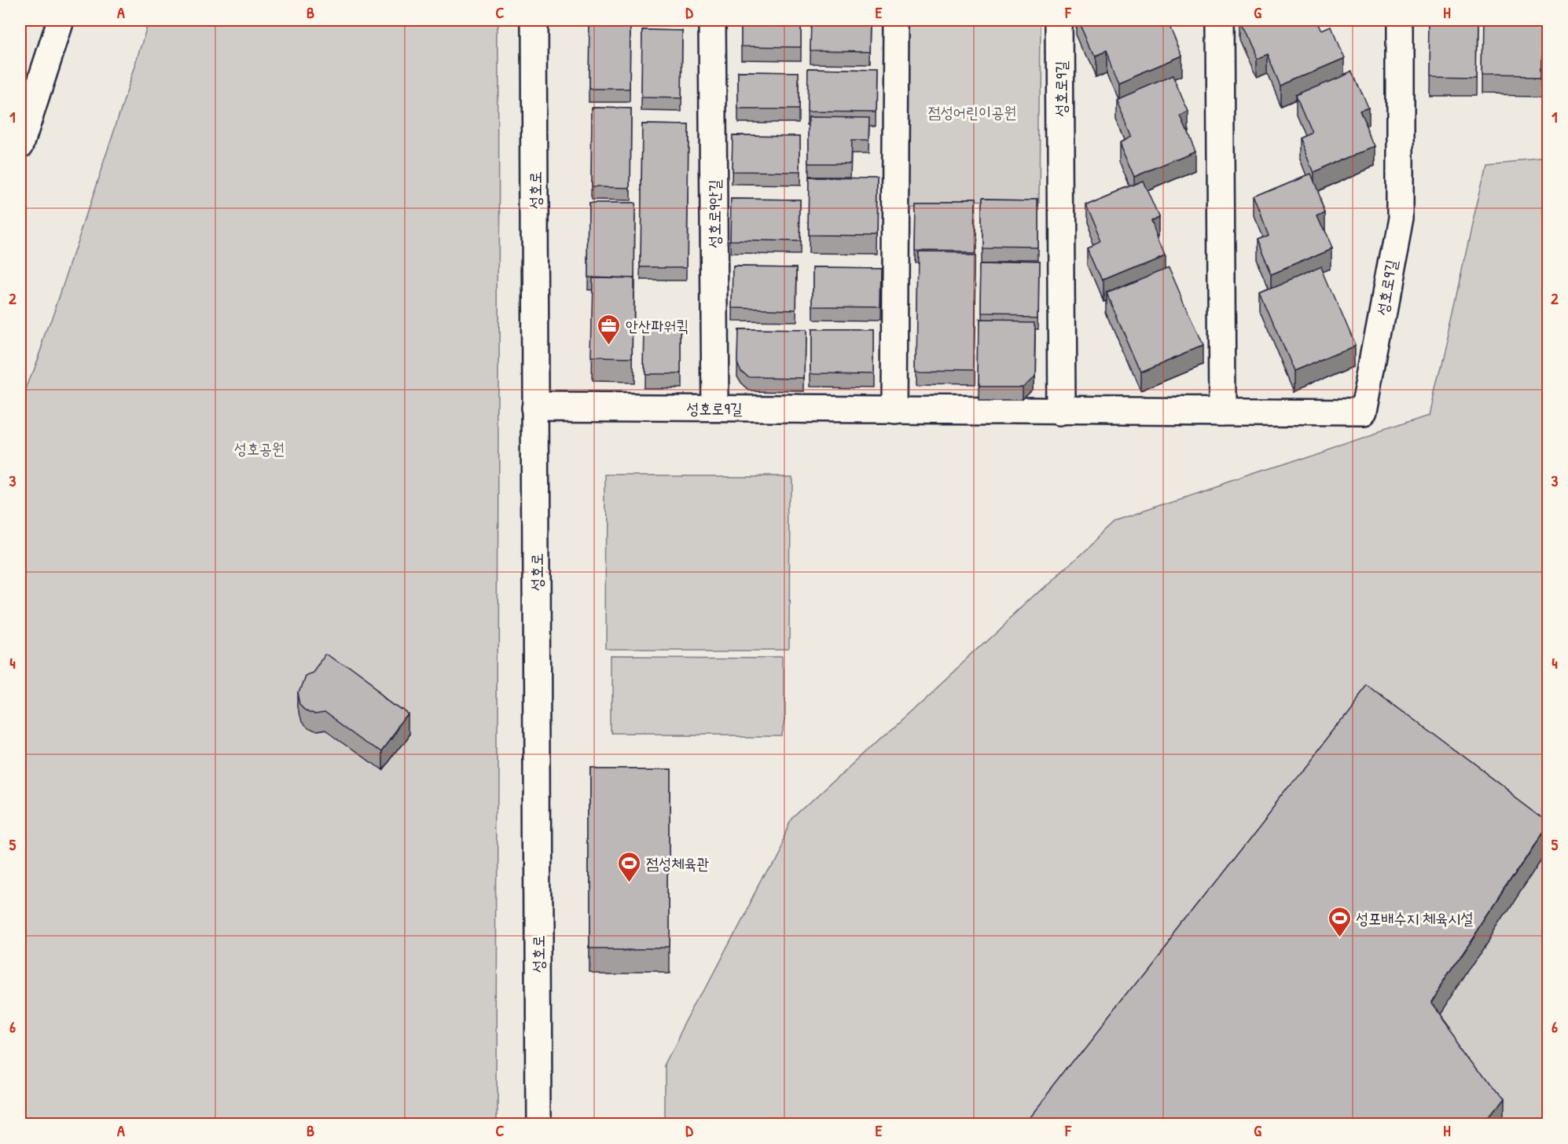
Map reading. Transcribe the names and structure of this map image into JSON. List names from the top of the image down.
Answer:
{
  "streets": {
    "main road": ["성호로9길", "성호로", "성호로9안길"]
  },
  "crossings": [
    ["성호로9길", "성호로"],
    ["성호로9길", "성호로9안길"]
  ],
  "parks": ["점성어린이공원", "성호공원"],
  "places": {
    "office": ["안산파워퀵"],
    "sports": ["점성체육관", "성포배수지 체육시설"]
  },
  "grid": {
    "columns": [
      "A",
      "B",
      "C",
      "D",
      "E",
      "F",
      "G",
      "H"
    ],
    "rows": [
      "1",
      "2",
      "3",
      "4",
      "5",
      "6"
    ]
  }
}
